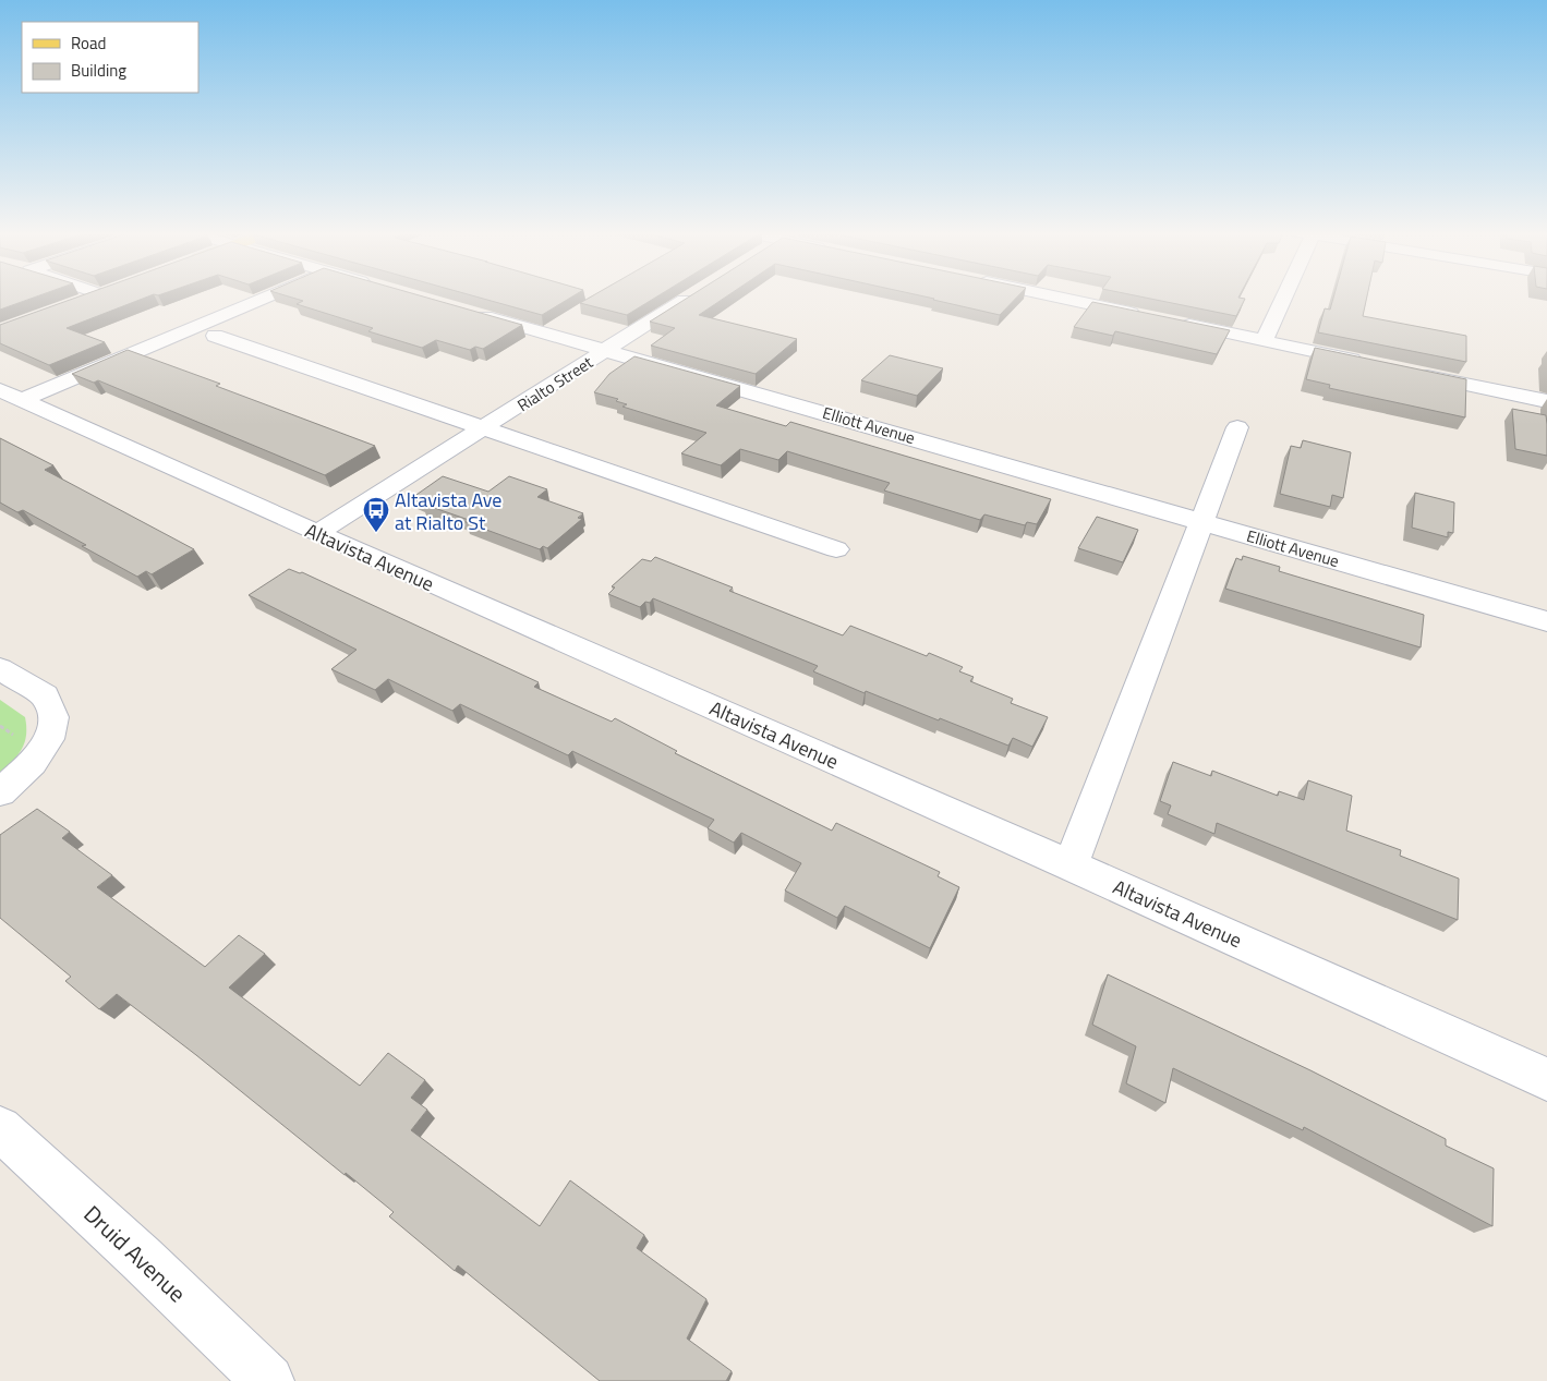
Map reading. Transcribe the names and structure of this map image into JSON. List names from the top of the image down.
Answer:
{
  "streets": {
    "street": [
      "Rialto Street",
      "Elliott Avenue",
      "Altavista Avenue",
      "Druid Avenue"
    ]
  },
  "crossings": [
    ["Rialto Street", "Elliott Avenue"],
    ["Rialto Street", "Altavista Avenue"]
  ],
  "places": {
    "bus stop": ["Altavista Ave at Rialto St"]
  },
  "legend": ["Road", "Building"]
}
